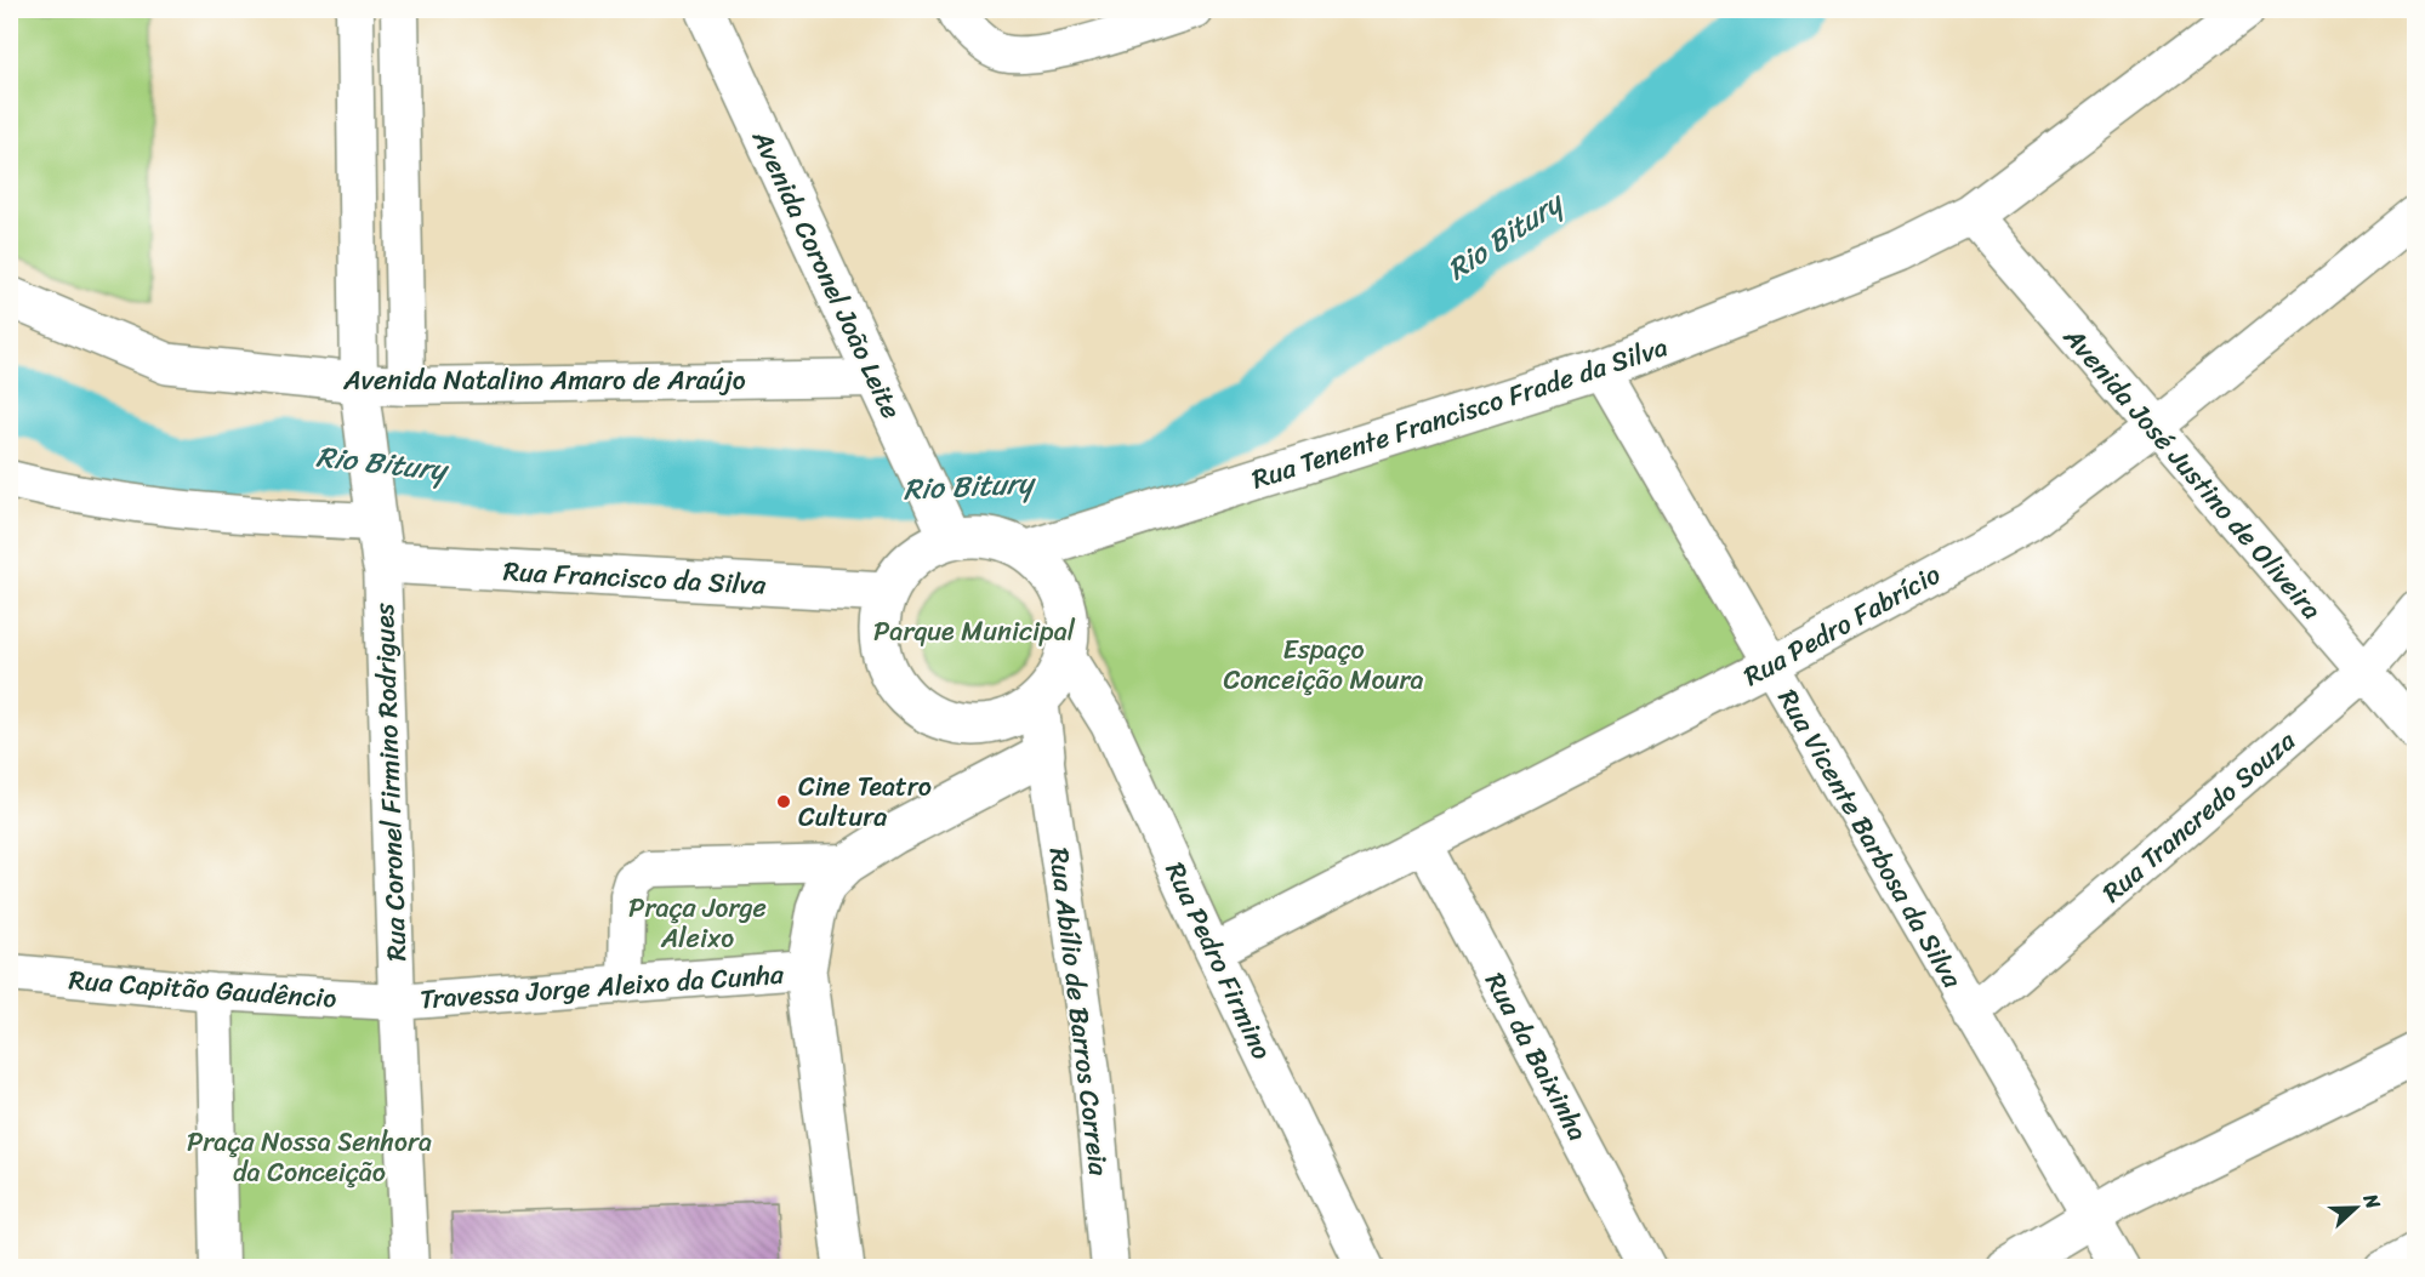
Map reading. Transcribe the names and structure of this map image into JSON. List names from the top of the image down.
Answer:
{
  "streets": {
    "street": [
      "Avenida Coronel João Leite",
      "Avenida Natalino Amaro de Araújo",
      "Rua Tenente Francisco Frade da Silva",
      "Avenida José Justino de Oliveira",
      "Rua Francisco da Silva",
      "Rua Pedro Fabrício",
      "Rua Coronel Firmino Rodrigues",
      "Rua Trancredo Souza",
      "Rua Vicente Barbosa da Silva",
      "Rua Pedro Firmino",
      "Travessa Jorge Aleixo da Cunha",
      "Rua Capitão Gaudêncio",
      "Rua Abílio de Barros Correia",
      "Rua da Baixinha"
    ]
  },
  "crossings": [
    ["Avenida Coronel João Leite", "Avenida Natalino Amaro de Araújo"],
    ["Avenida Coronel João Leite", "Rua Tenente Francisco Frade da Silva"],
    ["Avenida Coronel João Leite", "Rua Francisco da Silva"],
    ["Avenida Coronel João Leite", "Rua Pedro Firmino"],
    ["Rua Tenente Francisco Frade da Silva", "Avenida José Justino de Oliveira"],
    ["Rua Tenente Francisco Frade da Silva", "Rua Francisco da Silva"],
    ["Rua Tenente Francisco Frade da Silva", "Rua Vicente Barbosa da Silva"],
    ["Rua Tenente Francisco Frade da Silva", "Rua Pedro Firmino"],
    ["Avenida José Justino de Oliveira", "Rua Pedro Fabrício"],
    ["Avenida José Justino de Oliveira", "Rua Trancredo Souza"],
    ["Rua Francisco da Silva", "Rua Coronel Firmino Rodrigues"],
    ["Rua Francisco da Silva", "Rua Pedro Firmino"],
    ["Rua Pedro Fabrício", "Rua Vicente Barbosa da Silva"],
    ["Rua Pedro Fabrício", "Rua Pedro Firmino"],
    ["Rua Pedro Fabrício", "Rua da Baixinha"],
    ["Rua Coronel Firmino Rodrigues", "Travessa Jorge Aleixo da Cunha"],
    ["Rua Coronel Firmino Rodrigues", "Rua Capitão Gaudêncio"],
    ["Rua Trancredo Souza", "Rua Vicente Barbosa da Silva"],
    ["Travessa Jorge Aleixo da Cunha", "Rua Capitão Gaudêncio"]
  ],
  "water": ["Rio Bitury"],
  "parks": [
    "Parque Municipal",
    "Espaço Conceição Moura",
    "Praça Jorge Aleixo",
    "Praça Nossa Senhora da Conceição"
  ],
  "places": ["Cine Teatro Cultura"],
  "north": "right"
}
